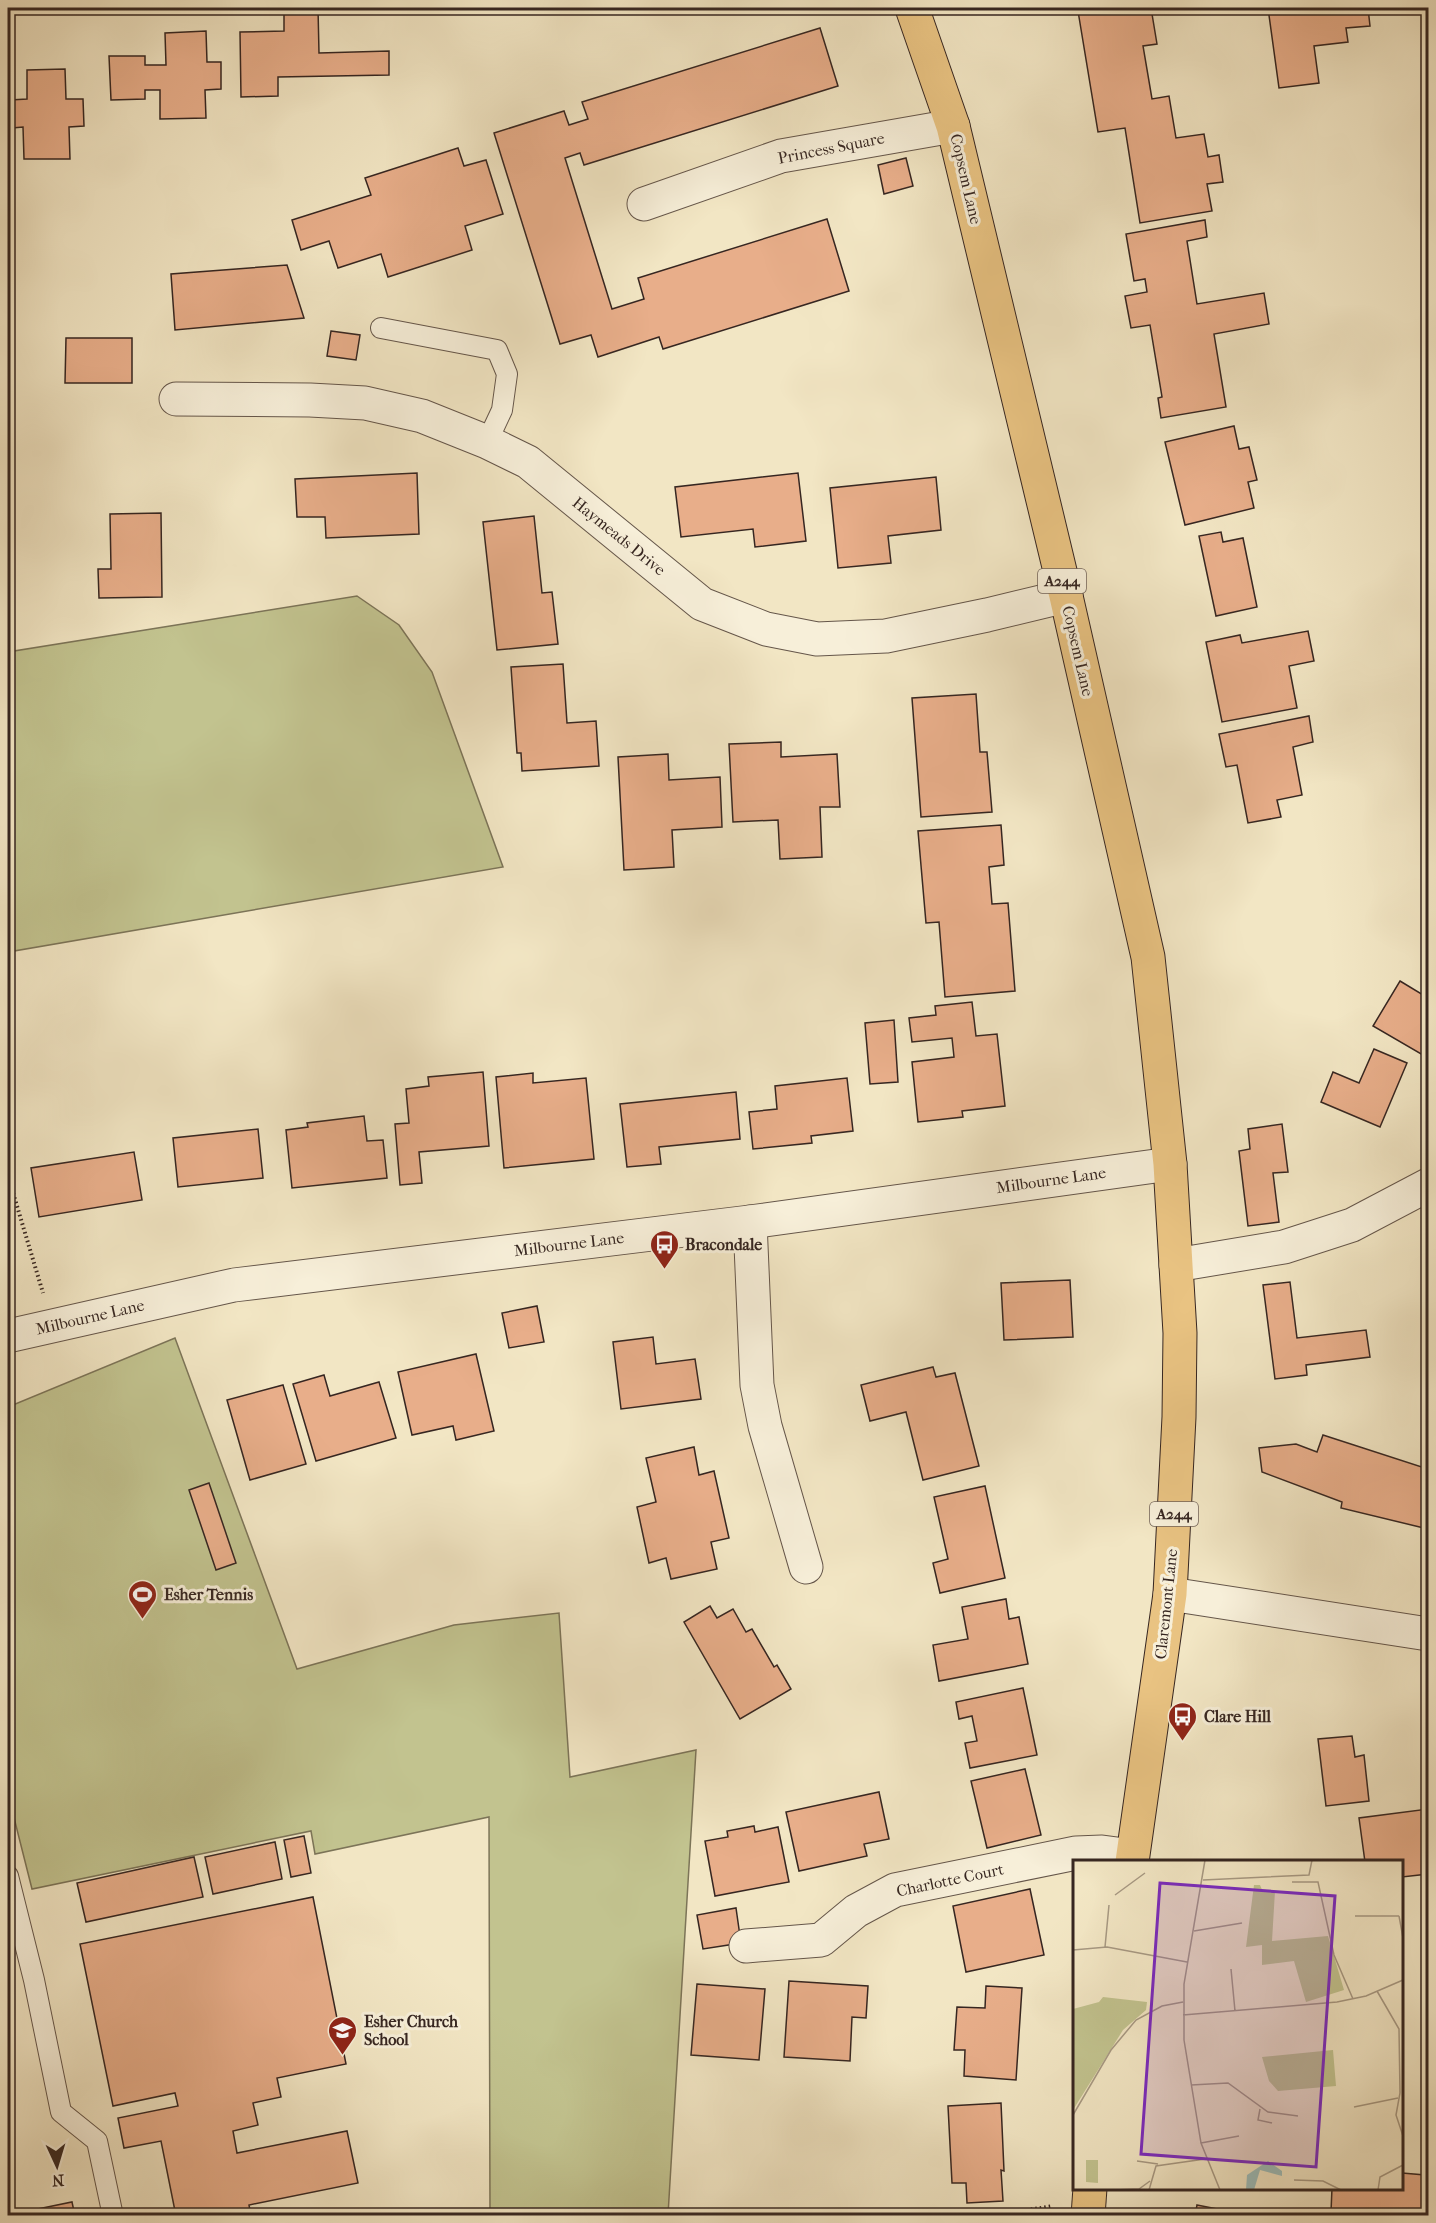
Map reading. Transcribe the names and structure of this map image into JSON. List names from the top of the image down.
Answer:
{
  "streets": {
    "main road": ["Copsem Lane", "A244", "Claremont Lane"],
    "street": [
      "Princess Square",
      "Haymeads Drive",
      "Milbourne Lane",
      "Charlotte Court"
    ]
  },
  "crossings": [
    ["Princess Square", "Copsem Lane"],
    ["Copsem Lane", "Haymeads Drive"],
    ["Copsem Lane", "Milbourne Lane"],
    ["Copsem Lane", "Claremont Lane"],
    ["Milbourne Lane", "Claremont Lane"],
    ["Claremont Lane", "Charlotte Court"]
  ],
  "places": {
    "bus stop": ["Bracondale", "Clare Hill"],
    "sports": ["Esher Tennis"],
    "school or university": ["Esher Church School"]
  },
  "north": "bottom"
}
